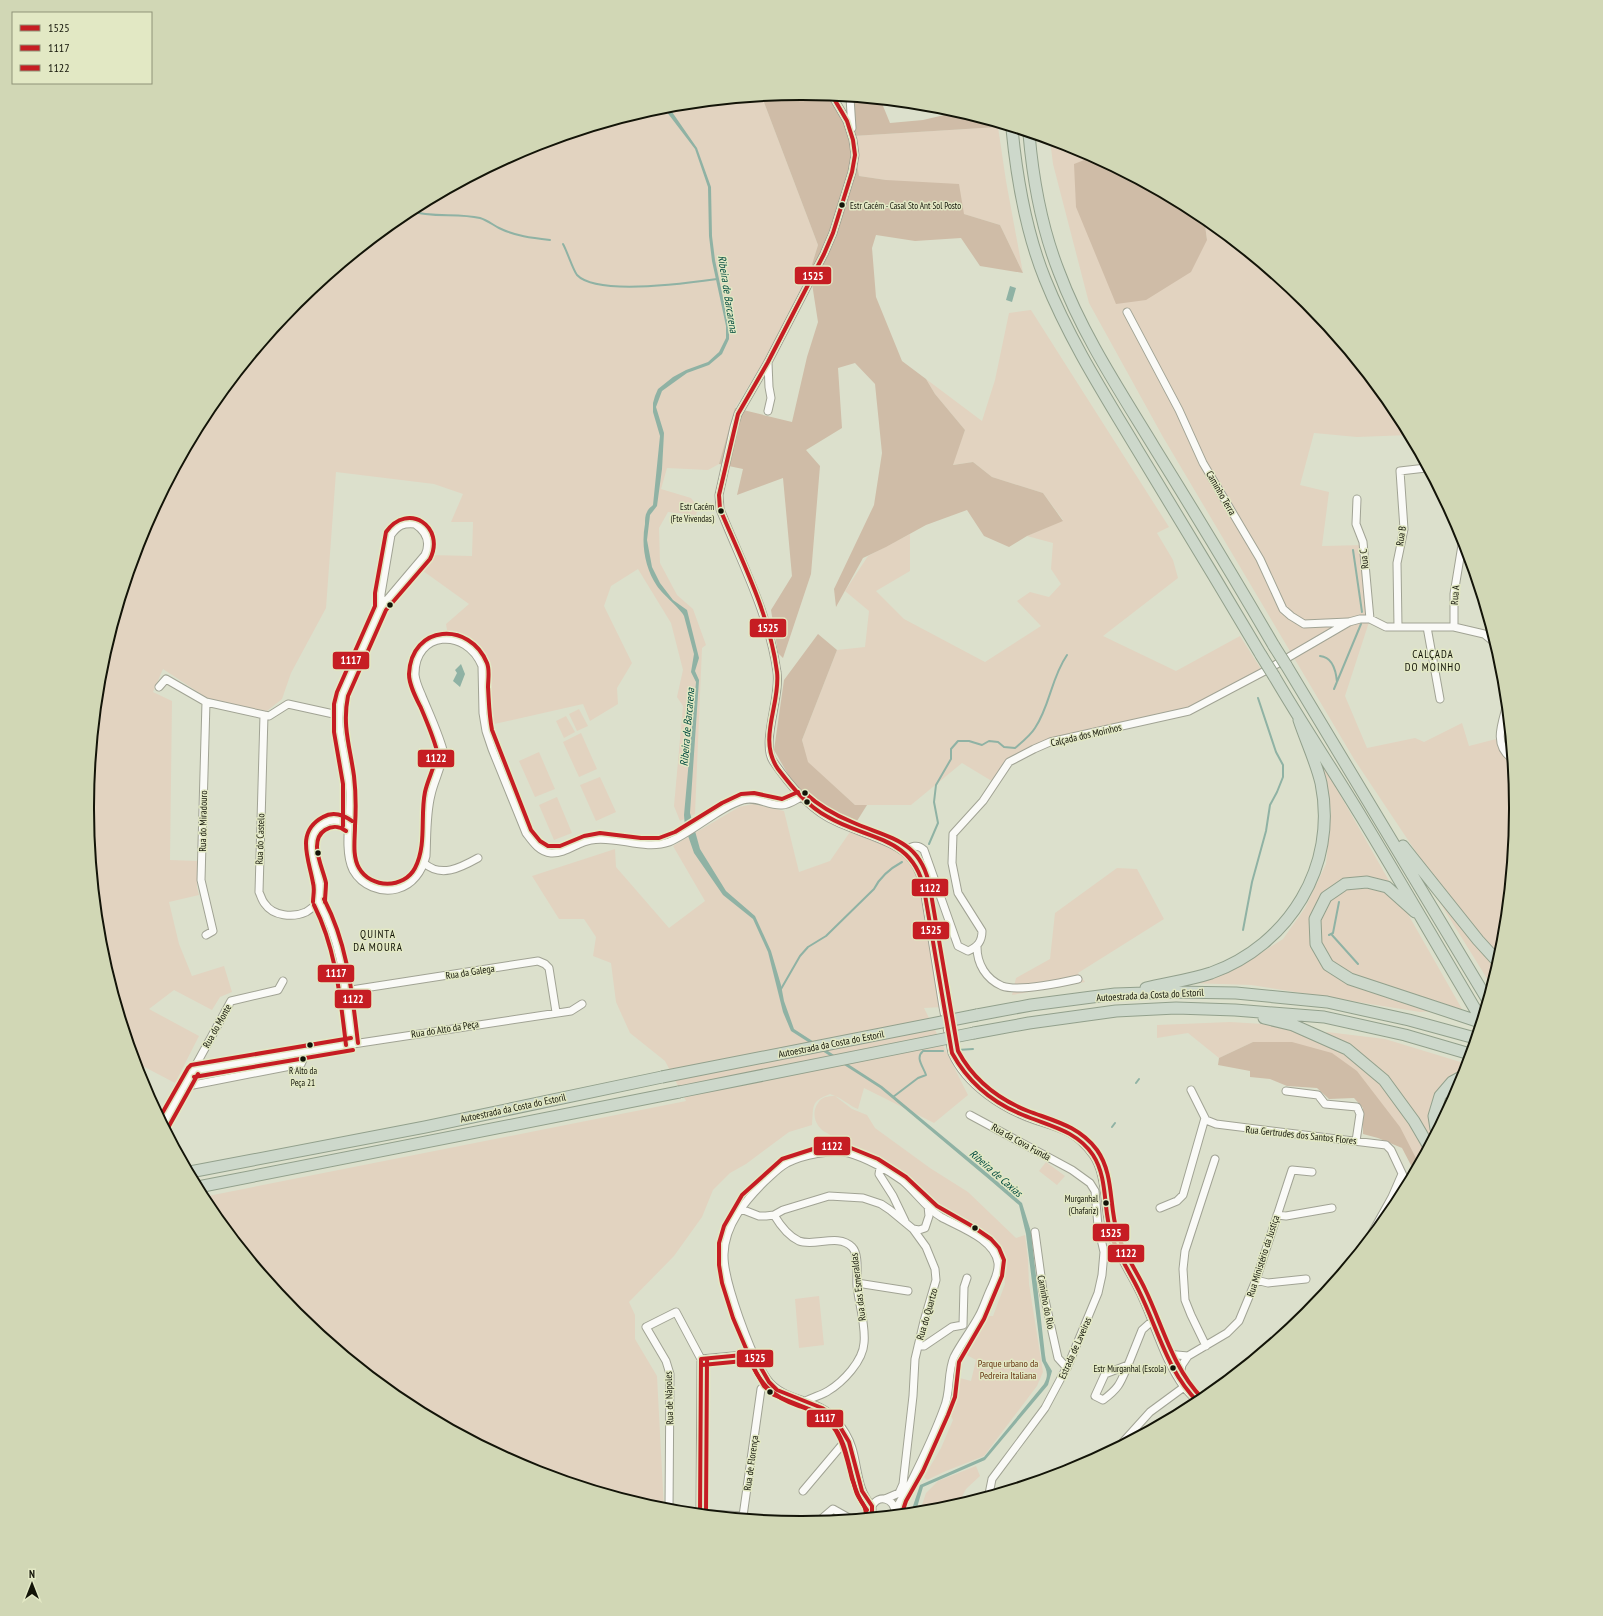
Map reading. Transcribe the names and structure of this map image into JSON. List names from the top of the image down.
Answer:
{
  "streets": {
    "highway": ["Autoestrada da Costa do Estoril"],
    "street": [
      "Caminho Terra",
      "Rua B",
      "Rua C",
      "Rua A",
      "Calçada dos Moinhos",
      "Rua do Miradouro",
      "Rua do Castelo",
      "Rua da Galega",
      "Rua do Monte",
      "Rua do Alto da Peça",
      "Rua Gertrudes dos Santos Flores",
      "Rua da Cova Funda",
      "Rua Ministério da Justiça",
      "Rua das Esmeraldas",
      "Caminho do Rio",
      "Rua do Quartzo",
      "Estrada de Laveiras",
      "Rua de Nápoles",
      "Rua de Florença"
    ]
  },
  "crossings": [
    ["Caminho Terra", "Calçada dos Moinhos"],
    ["Rua C", "Calçada dos Moinhos"],
    ["Rua da Galega", "Rua do Alto da Peça"],
    ["Rua do Monte", "Rua do Alto da Peça"],
    ["Rua da Cova Funda", "Estrada de Laveiras"],
    ["Rua das Esmeraldas", "Rua do Quartzo"],
    ["Caminho do Rio", "Estrada de Laveiras"]
  ],
  "districts": ["CALÇADA DO MOINHO", "QUINTA DA MOURA"],
  "water": ["Ribeira de Barcarena", "Ribeira de Caxias"],
  "parks": ["Parque urbano da Pedreira Italiana"],
  "places": [
    "Estr Cacém - Casal Sto Ant Sol Posto",
    "Estr Cacém (Fte Vivendas)",
    "R Alto da Peça 21",
    "Murganhal (Chafariz)",
    "Estr Murganhal (Escola)"
  ],
  "lines": ["transit line 1525", "transit line 1117", "transit line 1122"],
  "legend": ["1525", "1117", "1122"],
  "north": "top"
}
